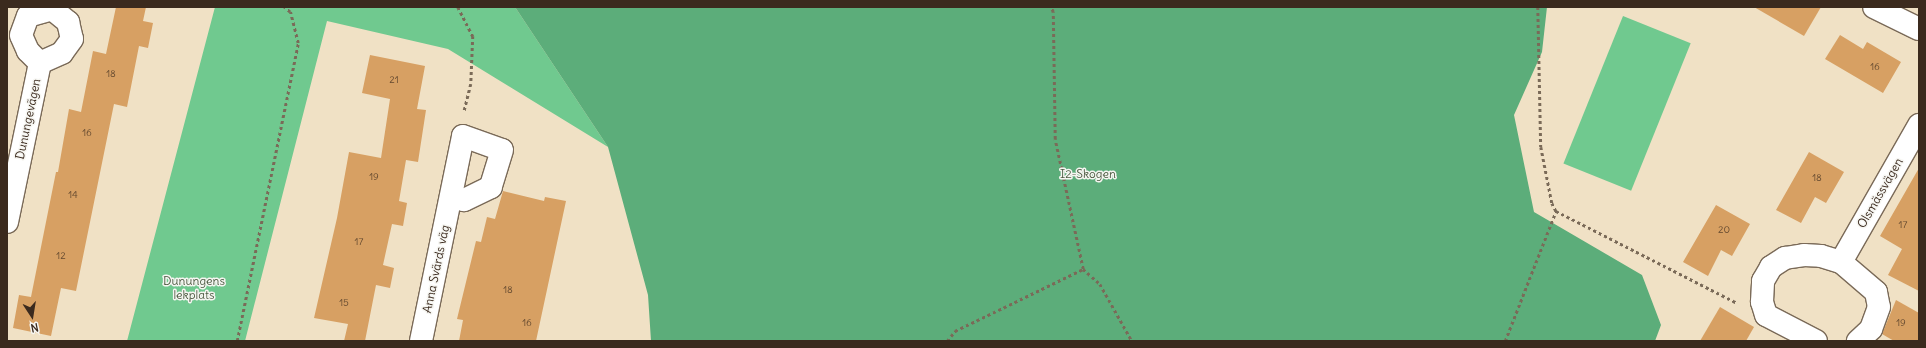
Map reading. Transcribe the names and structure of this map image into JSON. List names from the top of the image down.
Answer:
{
  "streets": {
    "street": ["Dunungevägen", "Olsmässvägen", "Anna Svärds väg"]
  },
  "parks": ["I2-Skogen", "Dunungens lekplats"],
  "house_numbers": [
    "16",
    "18",
    "21",
    "16",
    "19",
    "18",
    "14",
    "17",
    "20",
    "17",
    "12",
    "18",
    "15",
    "16",
    "19"
  ],
  "north": "bottom"
}
